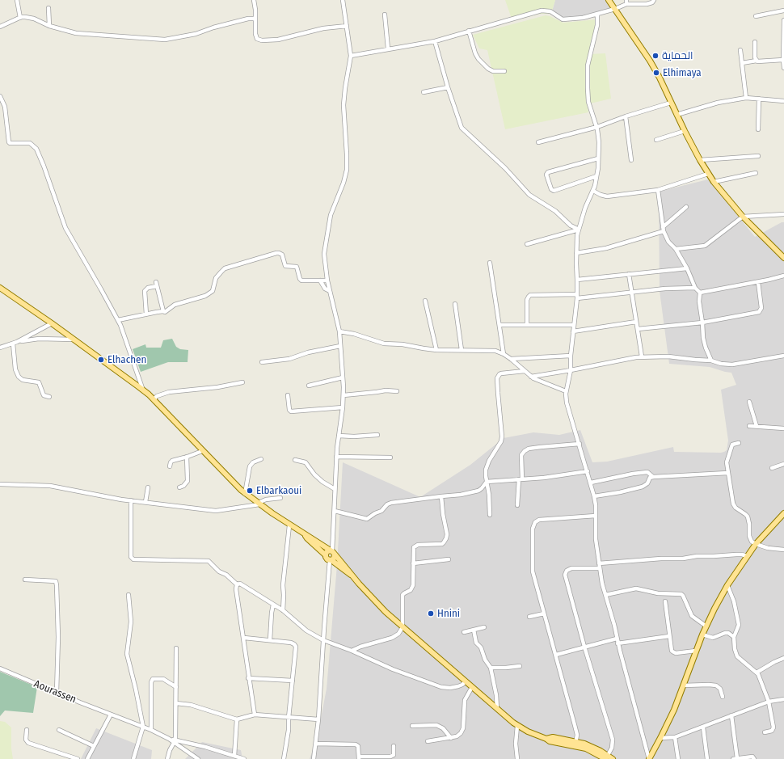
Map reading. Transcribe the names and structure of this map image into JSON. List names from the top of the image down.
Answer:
{
  "streets": {
    "street": ["Aourassen"]
  },
  "places": [
    "الحماية",
    "Elhimaya",
    "Elhachen",
    "Elbarkaoui",
    "Hnini"
  ]
}
